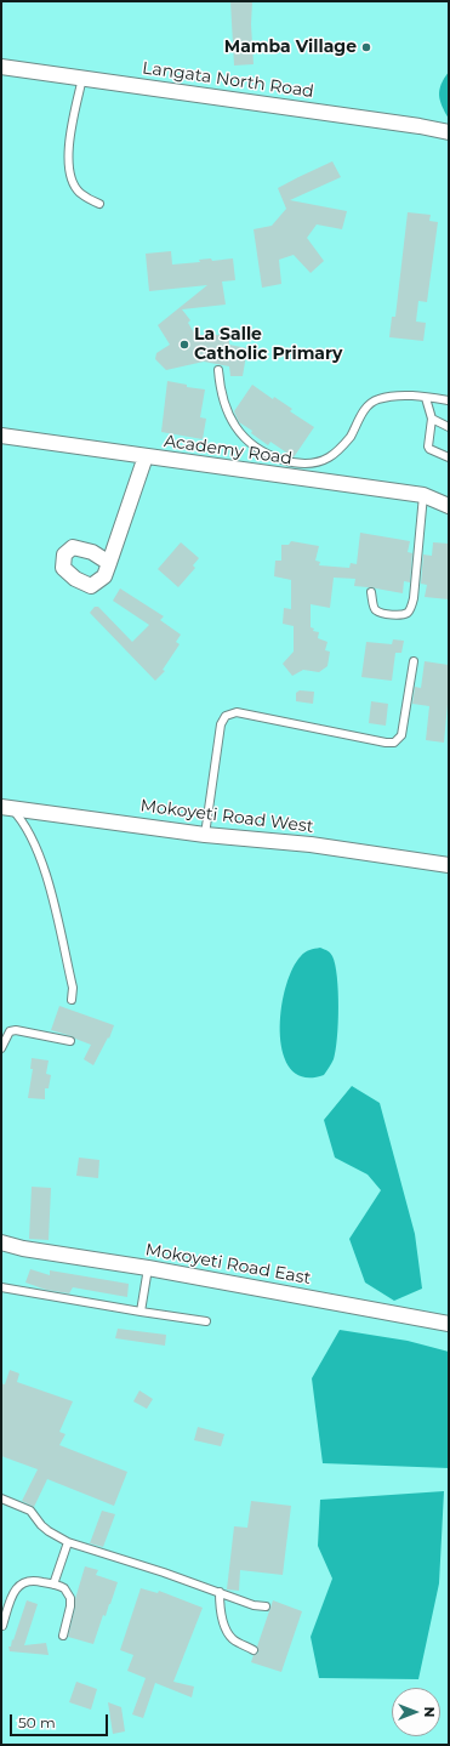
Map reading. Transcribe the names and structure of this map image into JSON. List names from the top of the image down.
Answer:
{
  "streets": {
    "street": [
      "Langata North Road",
      "Academy Road",
      "Mokoyeti Road West",
      "Mokoyeti Road East"
    ]
  },
  "places": ["Mamba Village", "La Salle Catholic Primary"],
  "scale_bar": "50 m",
  "north": "right"
}
